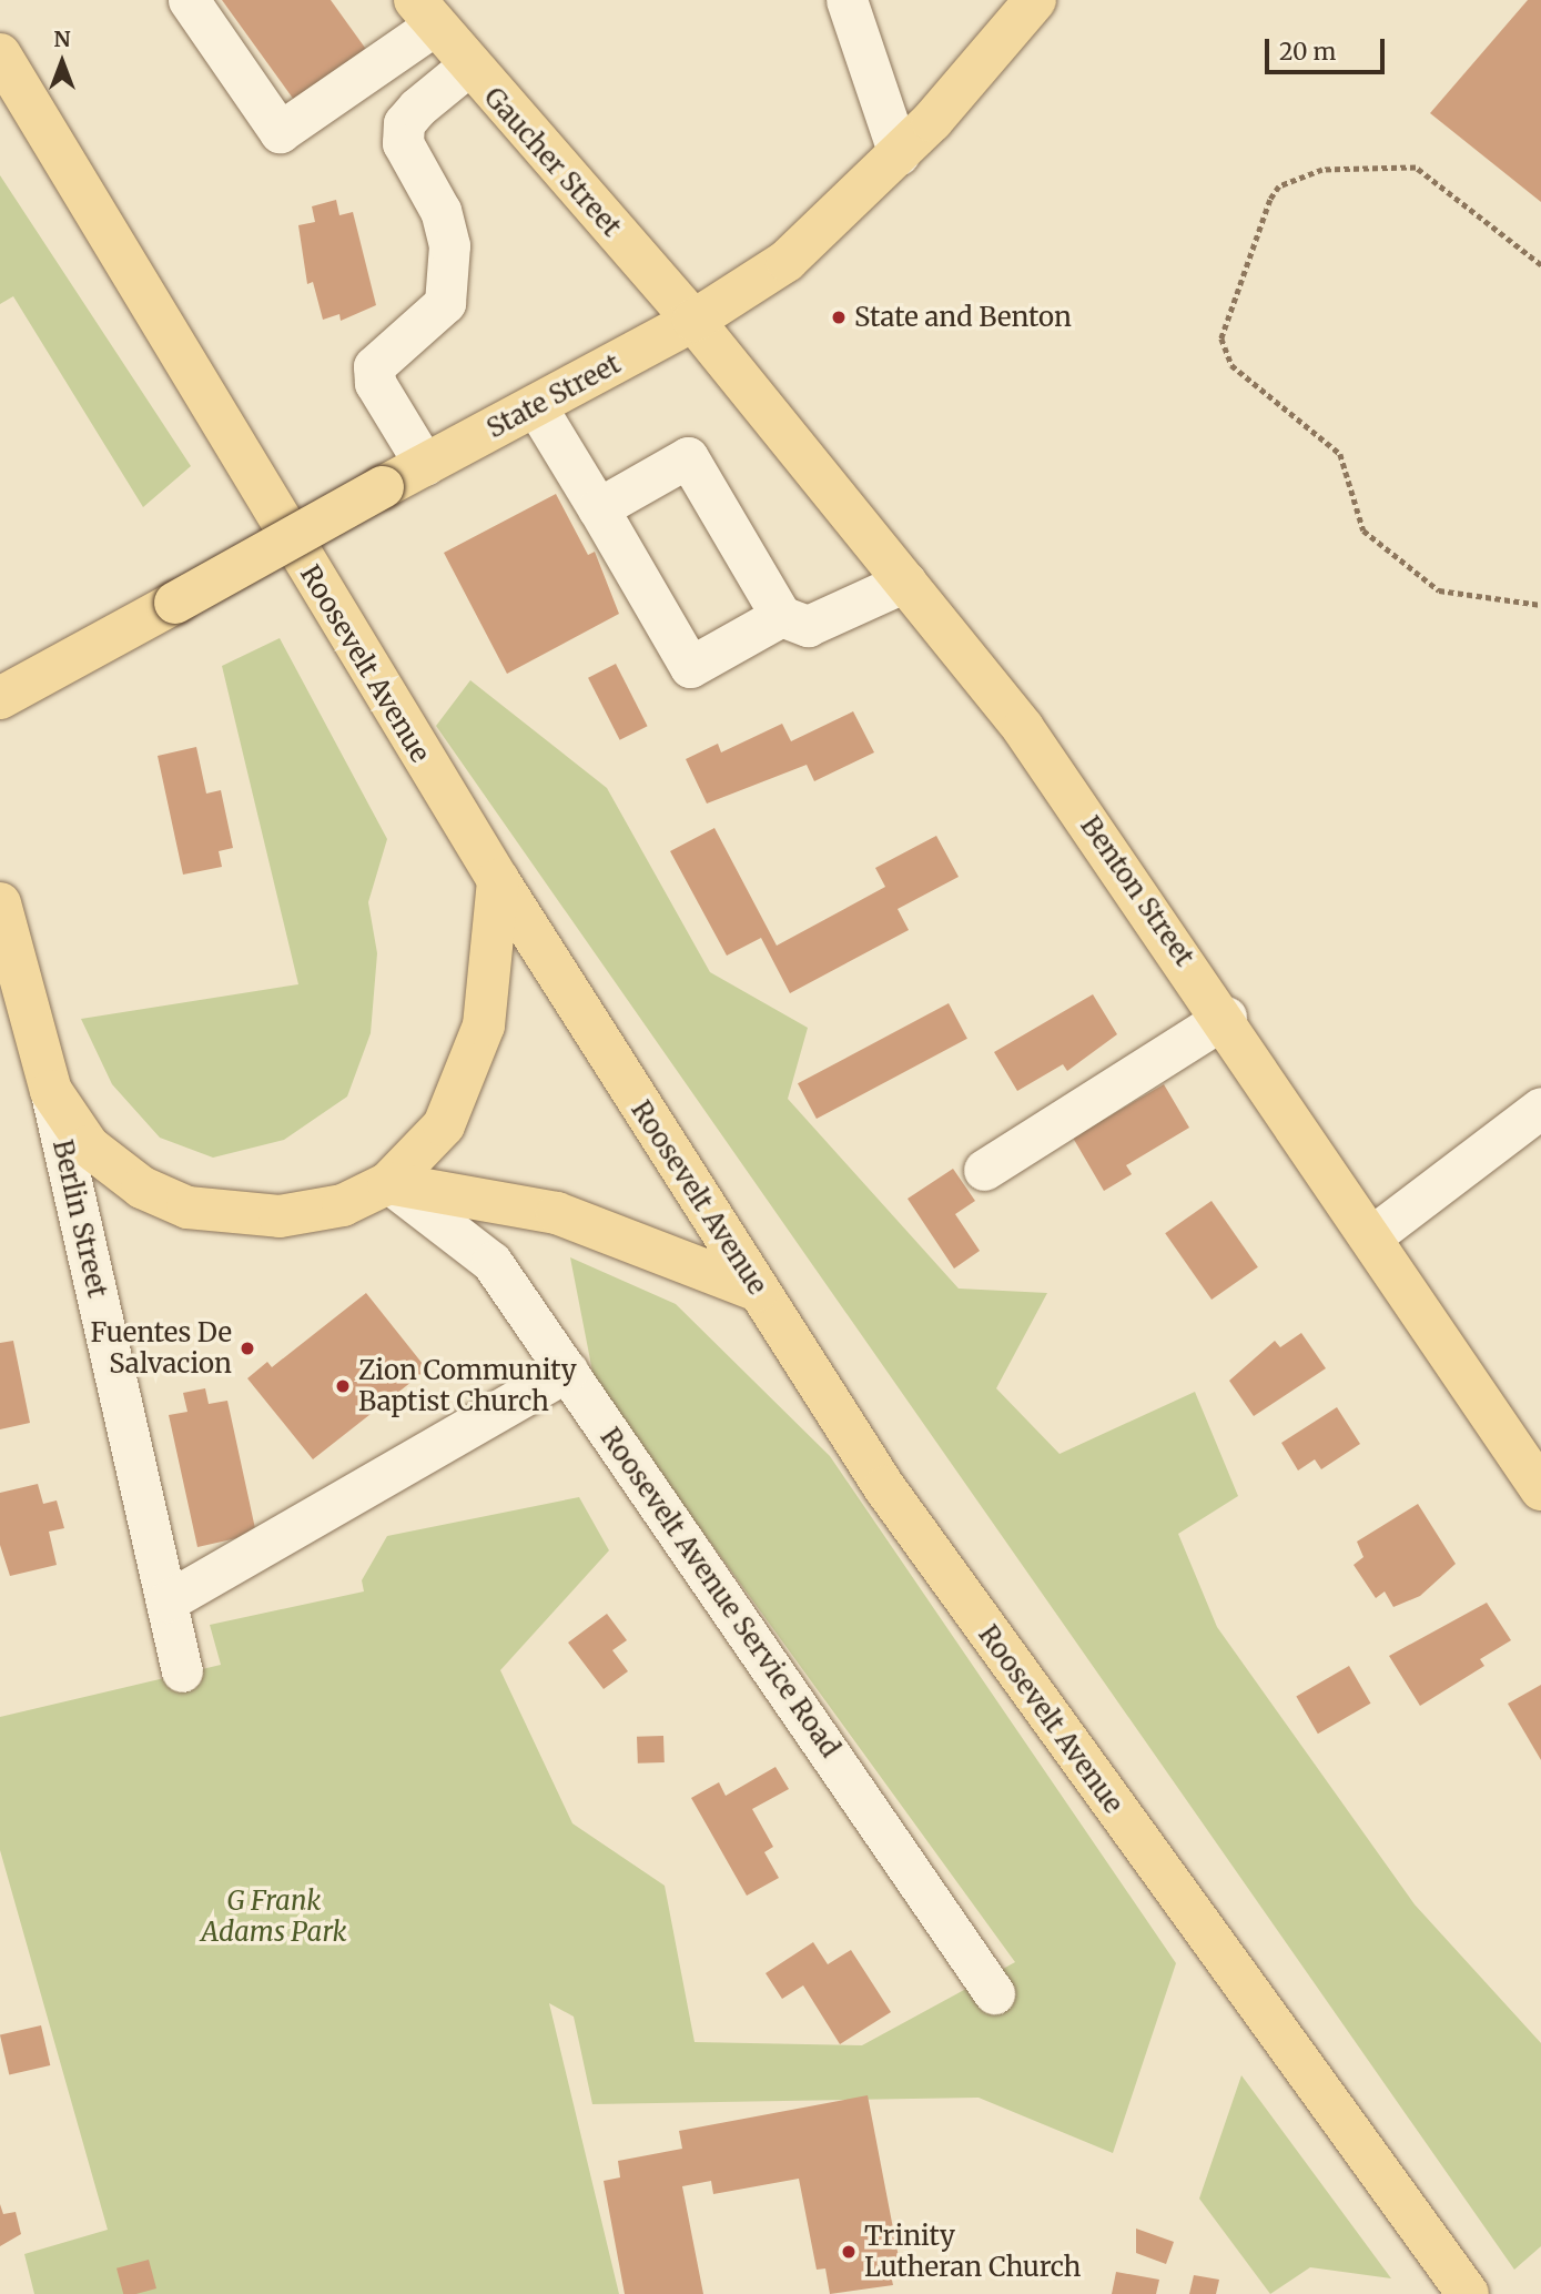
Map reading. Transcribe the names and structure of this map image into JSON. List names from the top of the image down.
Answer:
{
  "streets": {
    "main road": [
      "Gaucher Street",
      "State Street",
      "Roosevelt Avenue",
      "Benton Street",
      "Berlin Street"
    ],
    "street": ["Roosevelt Avenue Service Road"]
  },
  "crossings": [
    ["Gaucher Street", "State Street"],
    ["Gaucher Street", "Benton Street"],
    ["State Street", "Benton Street"]
  ],
  "parks": ["G Frank Adams Park"],
  "places": [
    "State and Benton",
    "Fuentes De Salvacion",
    "Zion Community Baptist Church",
    "Trinity Lutheran Church"
  ],
  "scale_bar": "20 m",
  "north": "top"
}
